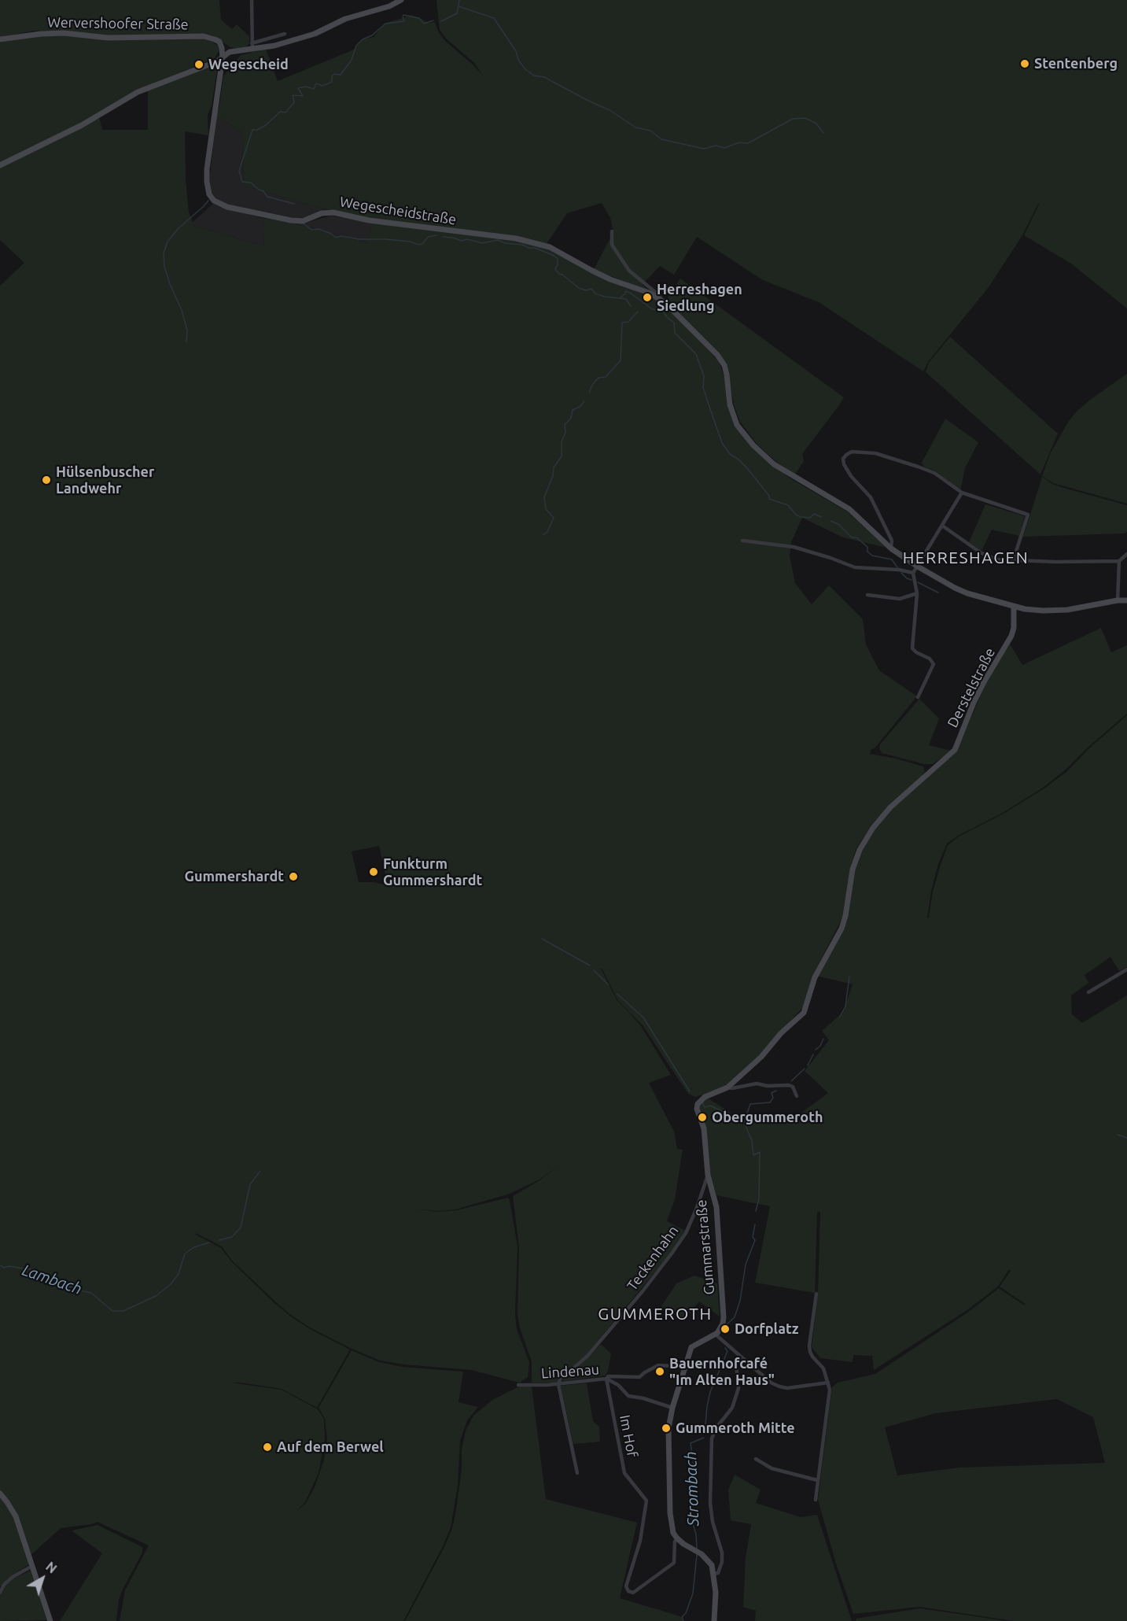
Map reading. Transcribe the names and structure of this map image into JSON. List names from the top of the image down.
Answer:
{
  "streets": {
    "main road": [
      "Wervershoofer Straße",
      "Wegescheidstraße",
      "Derstelstraße",
      "Gummarstraße"
    ],
    "street": ["Teckenhahn", "Lindenau", "Im Hof"]
  },
  "crossings": [
    ["Wervershoofer Straße", "Wegescheidstraße"],
    ["Wegescheidstraße", "Derstelstraße"],
    ["Derstelstraße", "Gummarstraße"],
    ["Gummarstraße", "Teckenhahn"],
    ["Teckenhahn", "Lindenau"],
    ["Lindenau", "Im Hof"]
  ],
  "districts": ["HERRESHAGEN", "GUMMEROTH"],
  "water": ["Lambach", "Strombach"],
  "places": [
    "Stentenberg",
    "Wegescheid",
    "Herreshagen Siedlung",
    "Hülsenbuscher Landwehr",
    "Funkturm Gummershardt",
    "Gummershardt",
    "Obergummeroth",
    "Dorfplatz",
    "Bauernhofcafé \"Im Alten Haus\"",
    "Gummeroth Mitte",
    "Auf dem Berwel"
  ],
  "north": "top right"
}
